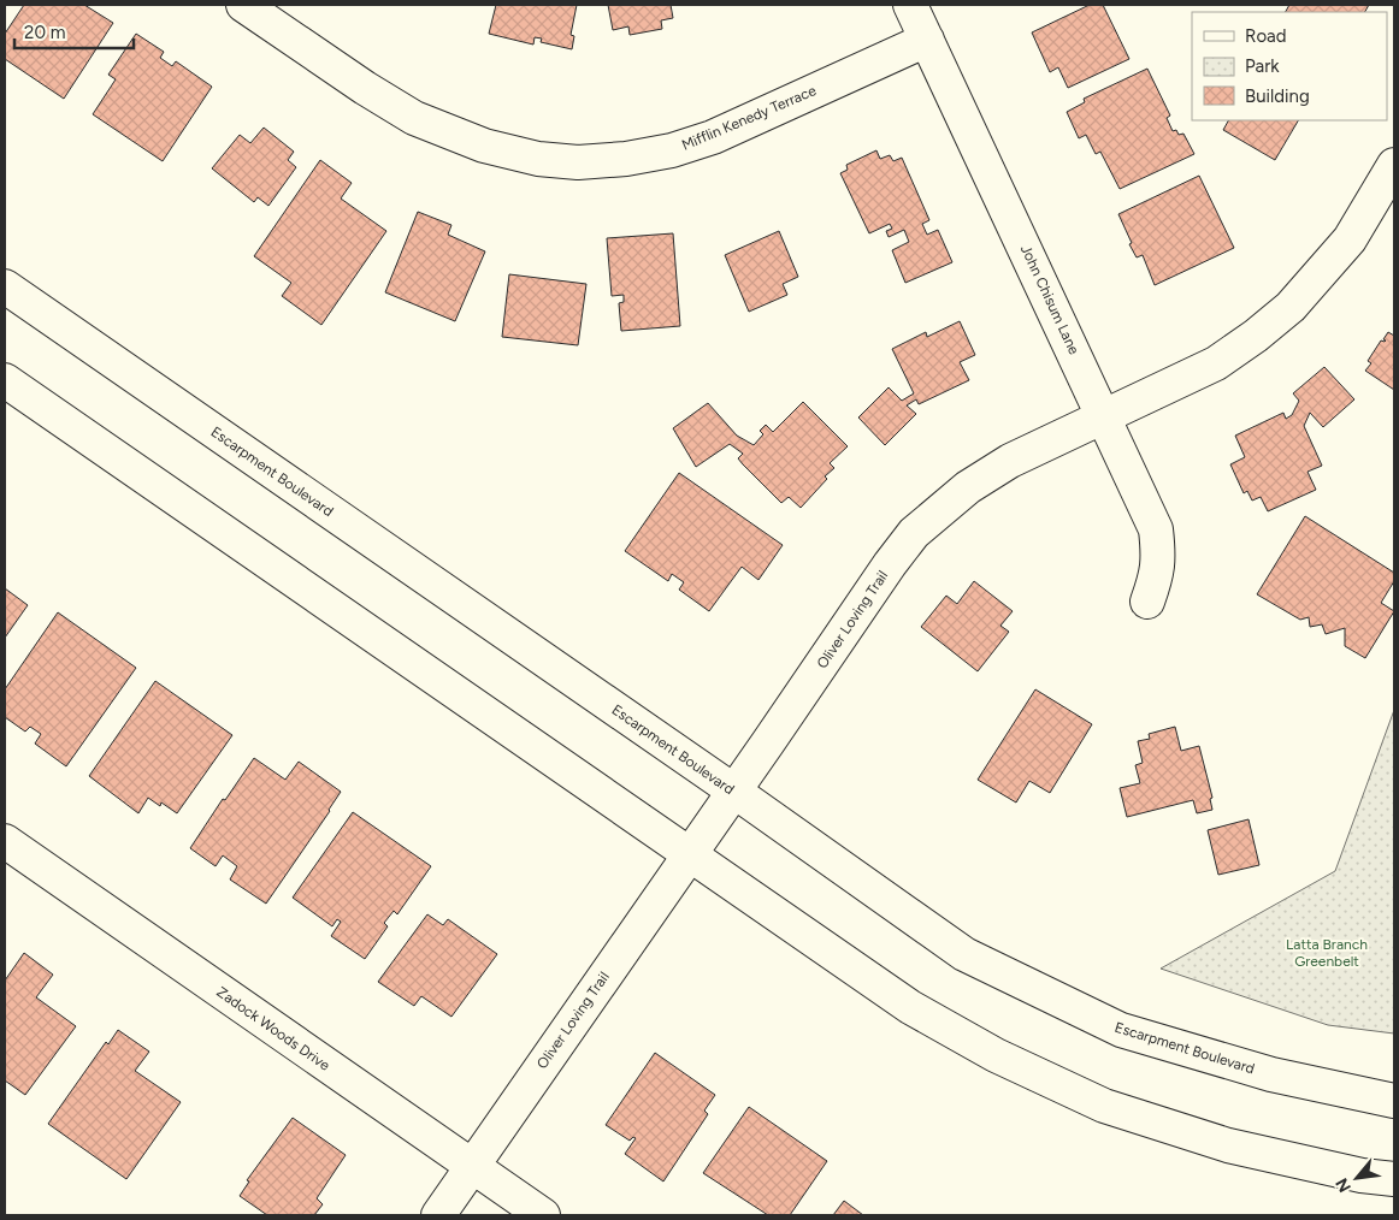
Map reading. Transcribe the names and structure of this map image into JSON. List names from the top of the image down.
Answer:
{
  "streets": {
    "street": [
      "Mifflin Kenedy Terrace",
      "John Chisum Lane",
      "Escarpment Boulevard",
      "Oliver Loving Trail",
      "Zadock Woods Drive"
    ]
  },
  "crossings": [
    ["Mifflin Kenedy Terrace", "John Chisum Lane"],
    ["John Chisum Lane", "Oliver Loving Trail"],
    ["Escarpment Boulevard", "Oliver Loving Trail"],
    ["Oliver Loving Trail", "Zadock Woods Drive"]
  ],
  "parks": ["Latta Branch Greenbelt"],
  "legend": ["Road", "Park", "Building"],
  "scale_bar": "20 m",
  "north": "bottom left"
}
